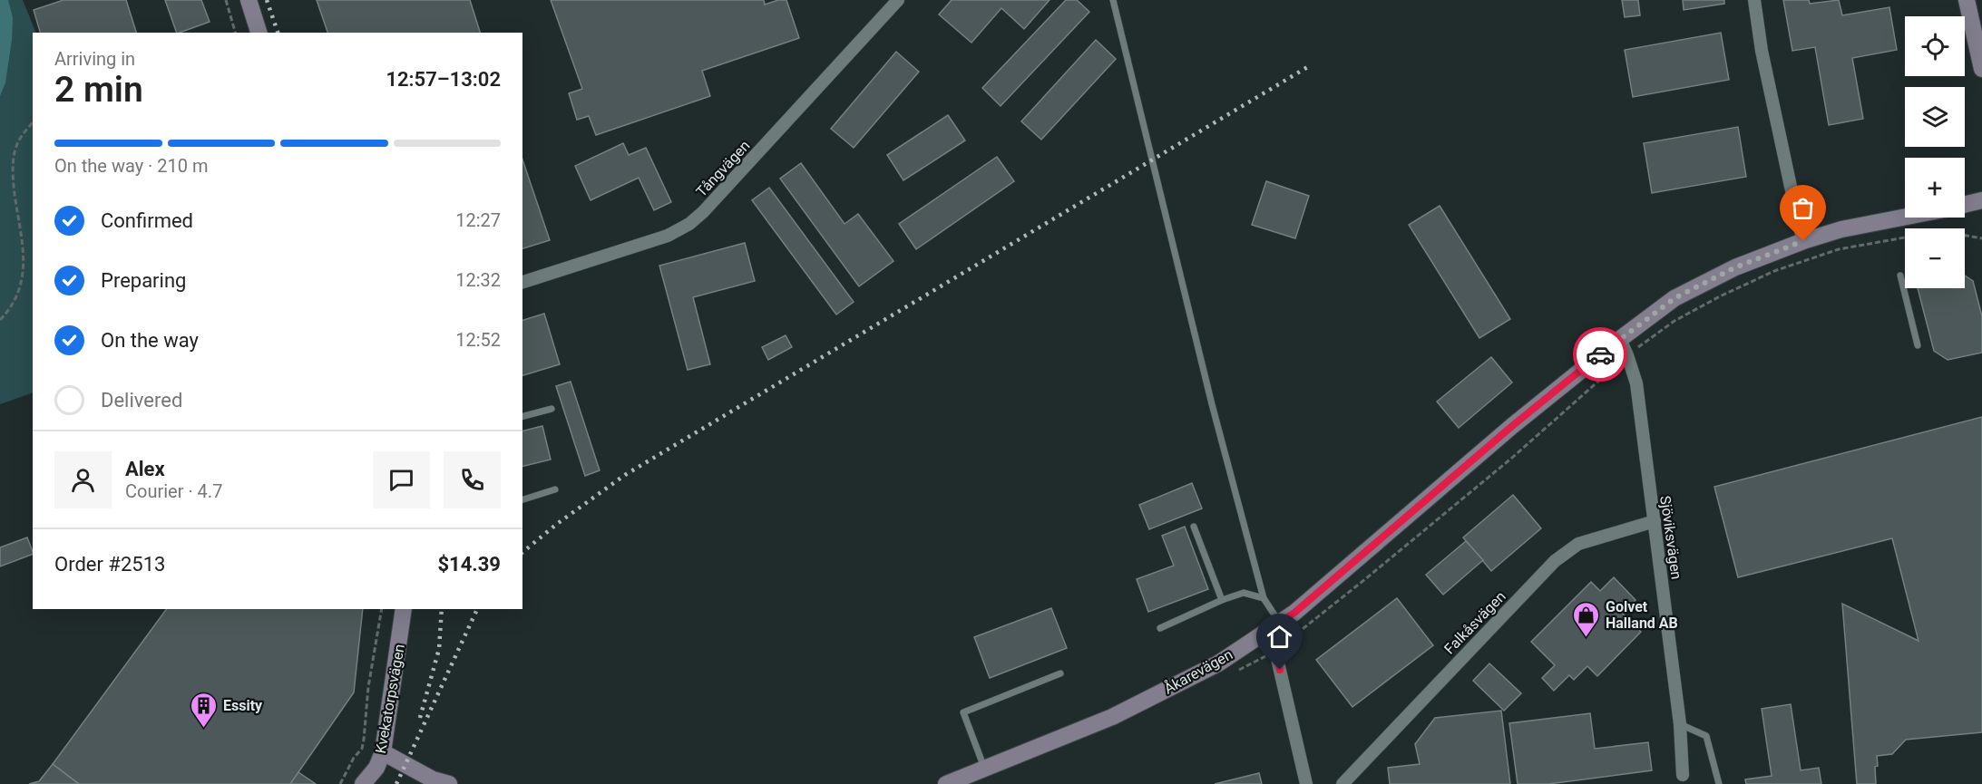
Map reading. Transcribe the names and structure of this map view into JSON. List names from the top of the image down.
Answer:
{
  "streets": {
    "street": [
      "Tångvägen",
      "Sjöviksvägen",
      "Falkåsvägen",
      "Åkarevägen",
      "Kvekatorpsvägen"
    ]
  },
  "crossings": [
    ["Sjöviksvägen", "Falkåsvägen"],
    ["Sjöviksvägen", "Åkarevägen"]
  ],
  "places": {
    "shop": ["Golvet Halland AB"],
    "building": ["Essity"]
  },
  "page": {
    "map_buttons": ["+", "−"],
    "heading": ["2 min", "Arriving in", "12:57–13:02"],
    "panel": [
      "Alex",
      "Courier · 4.7",
      "Order #2513",
      "$14.39"
    ],
    "bar": "On the way · 210 m",
    "list": [
      ["Confirmed", "12:27"],
      ["Preparing", "12:32"],
      ["On the way", "12:52"],
      "Delivered"
    ]
  }
}
